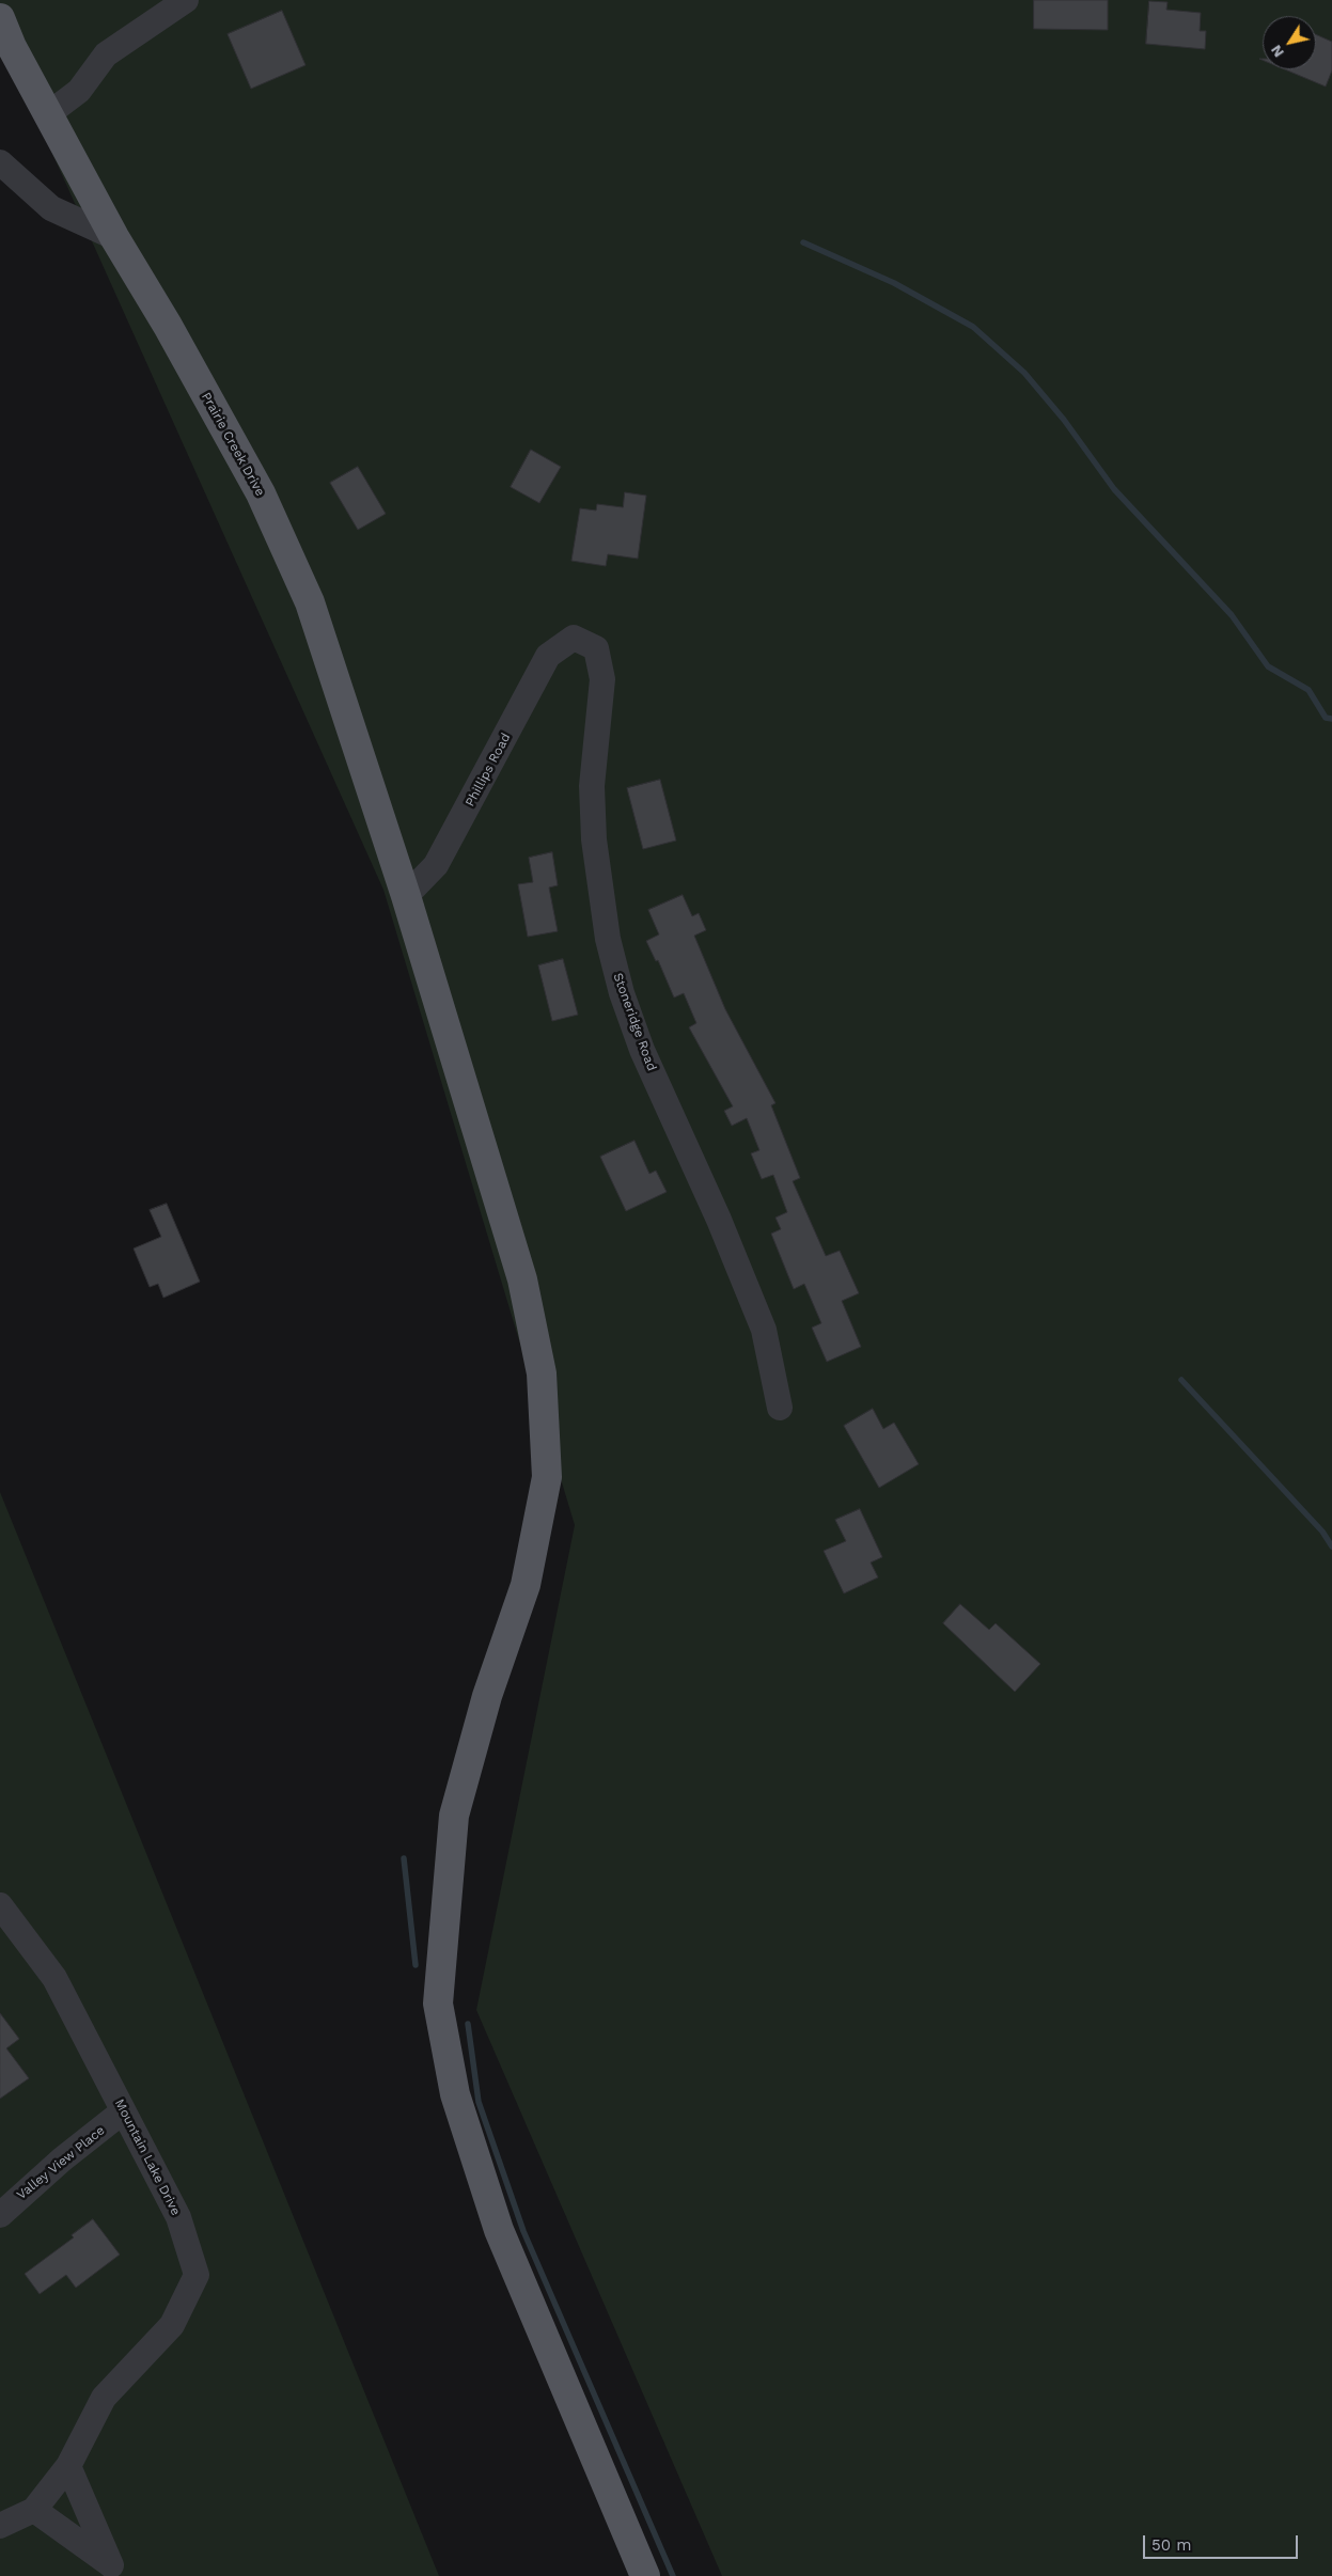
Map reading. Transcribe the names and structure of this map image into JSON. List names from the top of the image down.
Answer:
{
  "streets": {
    "main road": ["Prairie Creek Drive"],
    "street": [
      "Phillips Road",
      "Stoneridge Road",
      "Mountain Lake Drive",
      "Valley View Place"
    ]
  },
  "crossings": [
    ["Prairie Creek Drive", "Phillips Road"],
    ["Phillips Road", "Stoneridge Road"],
    ["Mountain Lake Drive", "Valley View Place"]
  ],
  "scale_bar": "50 m",
  "north": "bottom left"
}
